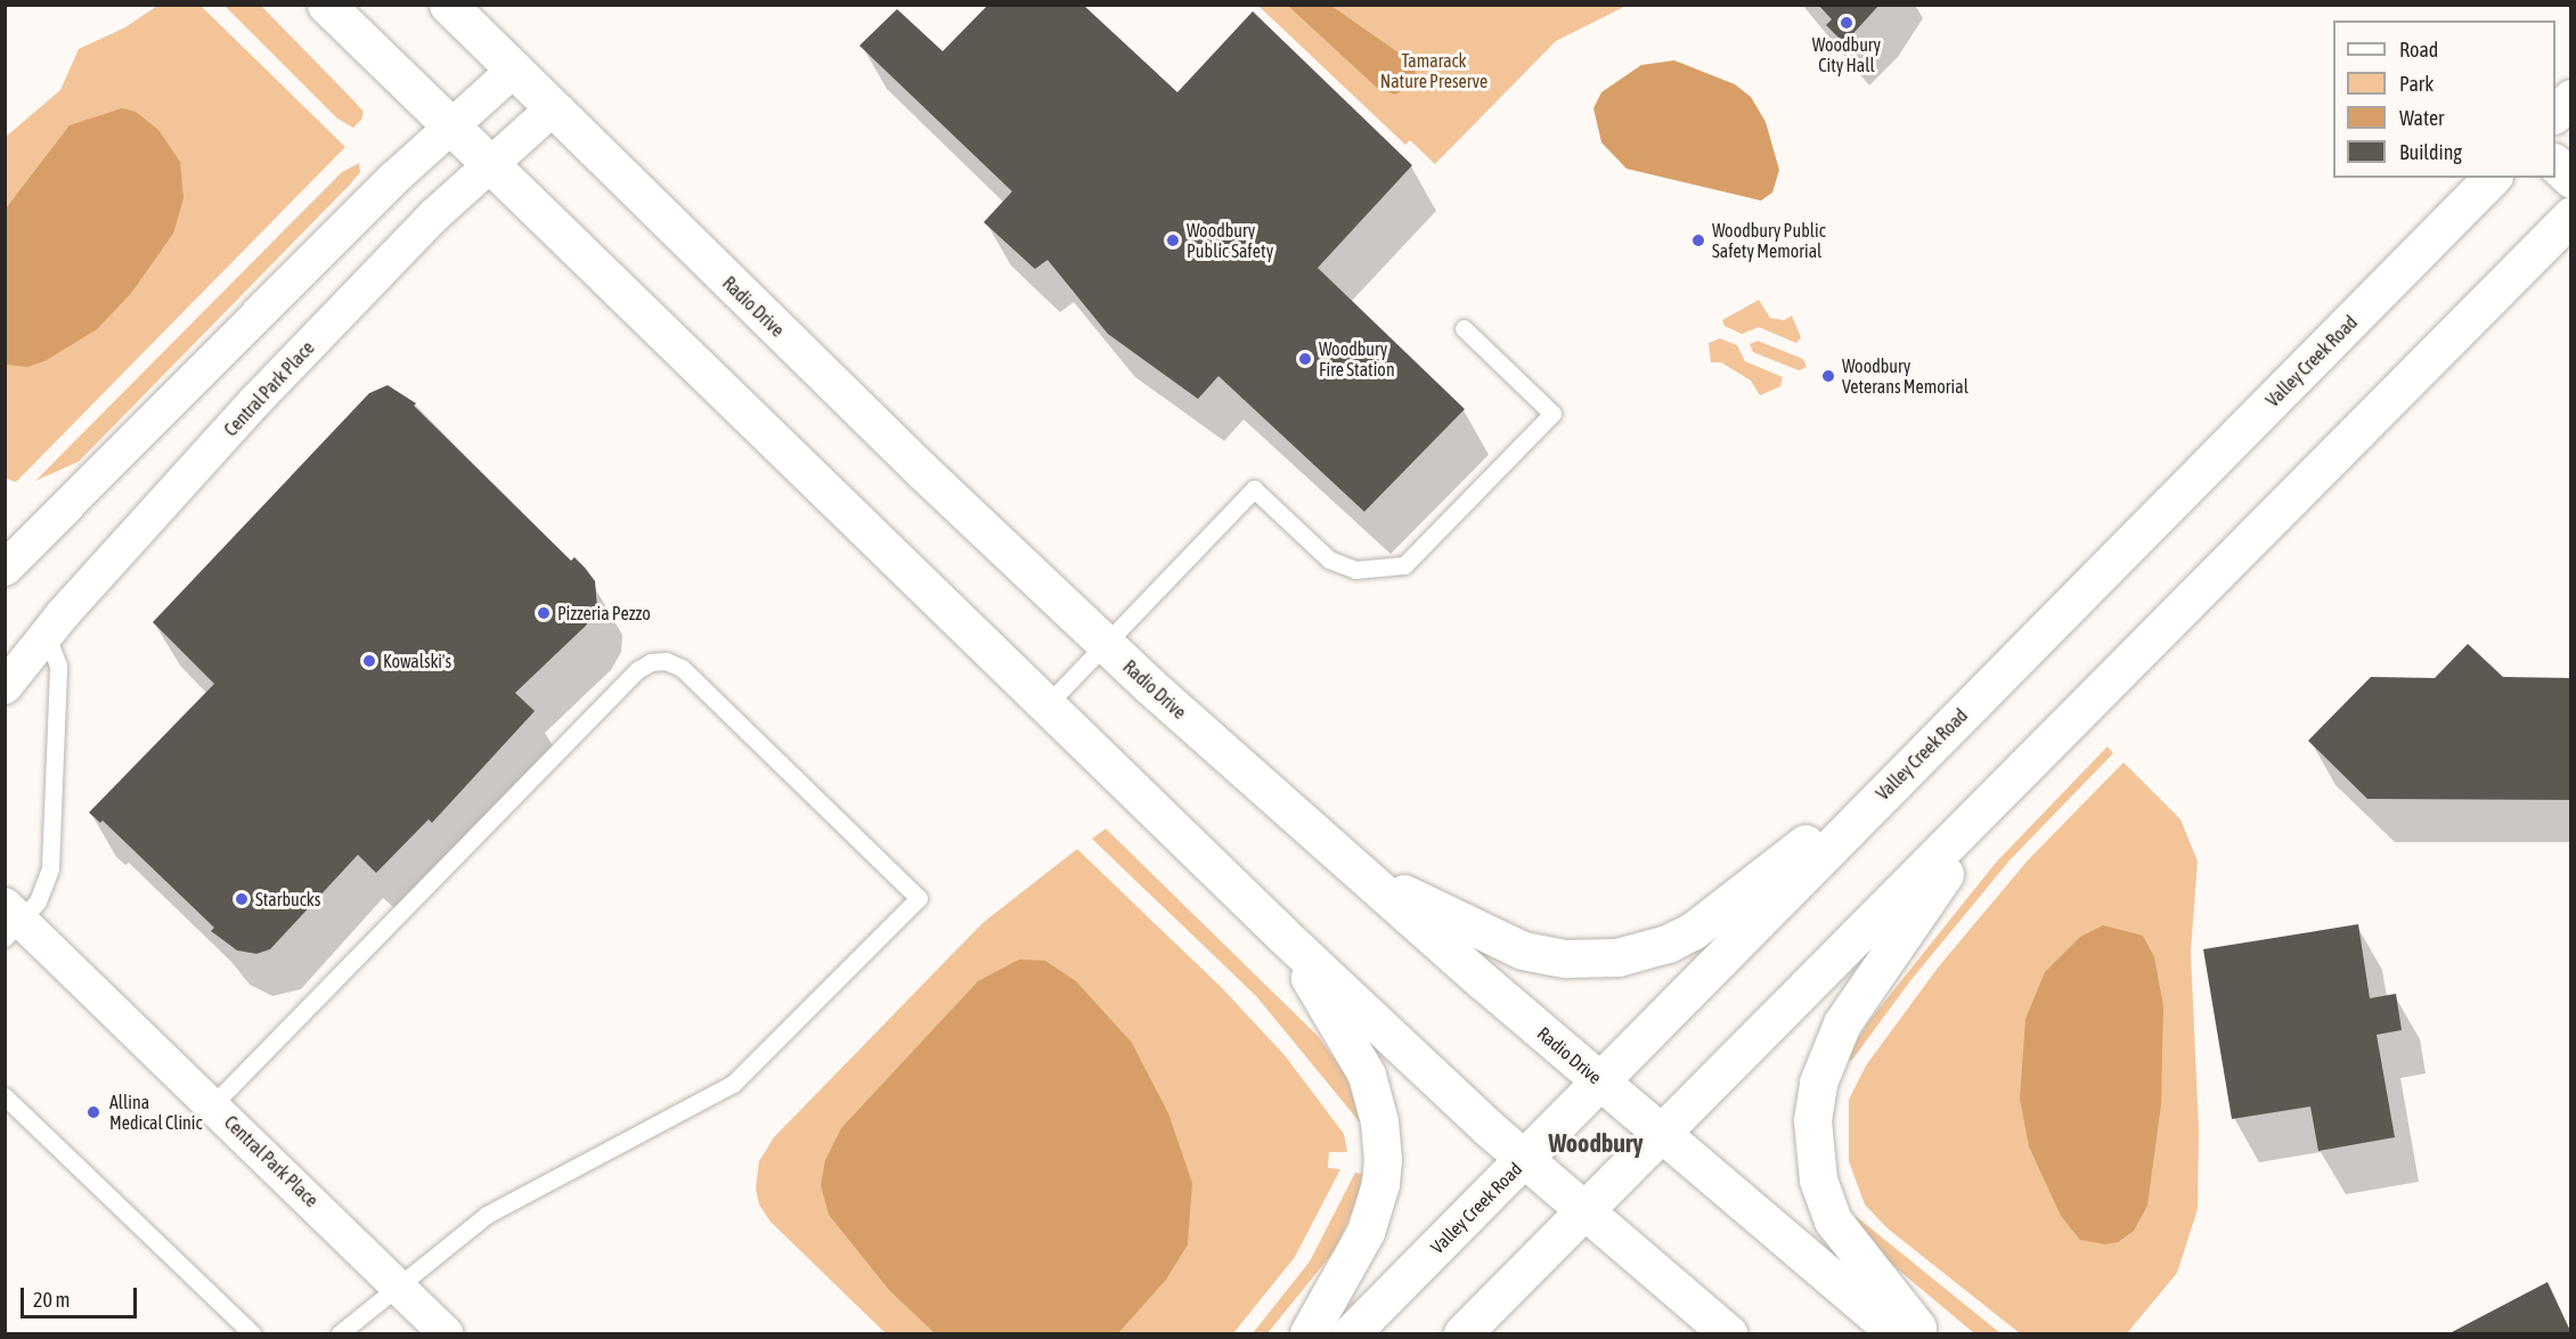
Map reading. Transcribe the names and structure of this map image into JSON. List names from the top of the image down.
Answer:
{
  "streets": {
    "main road": ["Radio Drive", "Valley Creek Road"],
    "street": ["Central Park Place"]
  },
  "crossings": [
    ["Radio Drive", "Valley Creek Road"],
    ["Radio Drive", "Central Park Place"]
  ],
  "districts": ["Woodbury"],
  "parks": ["Tamarack Nature Preserve"],
  "places": [
    "Woodbury City Hall",
    "Woodbury Public Safety",
    "Woodbury Public Safety Memorial",
    "Woodbury Fire Station",
    "Woodbury Veterans Memorial",
    "Pizzeria Pezzo",
    "Kowalski's",
    "Starbucks",
    "Allina Medical Clinic"
  ],
  "legend": [
    "Road",
    "Park",
    "Water",
    "Building"
  ],
  "scale_bar": "20 m"
}
